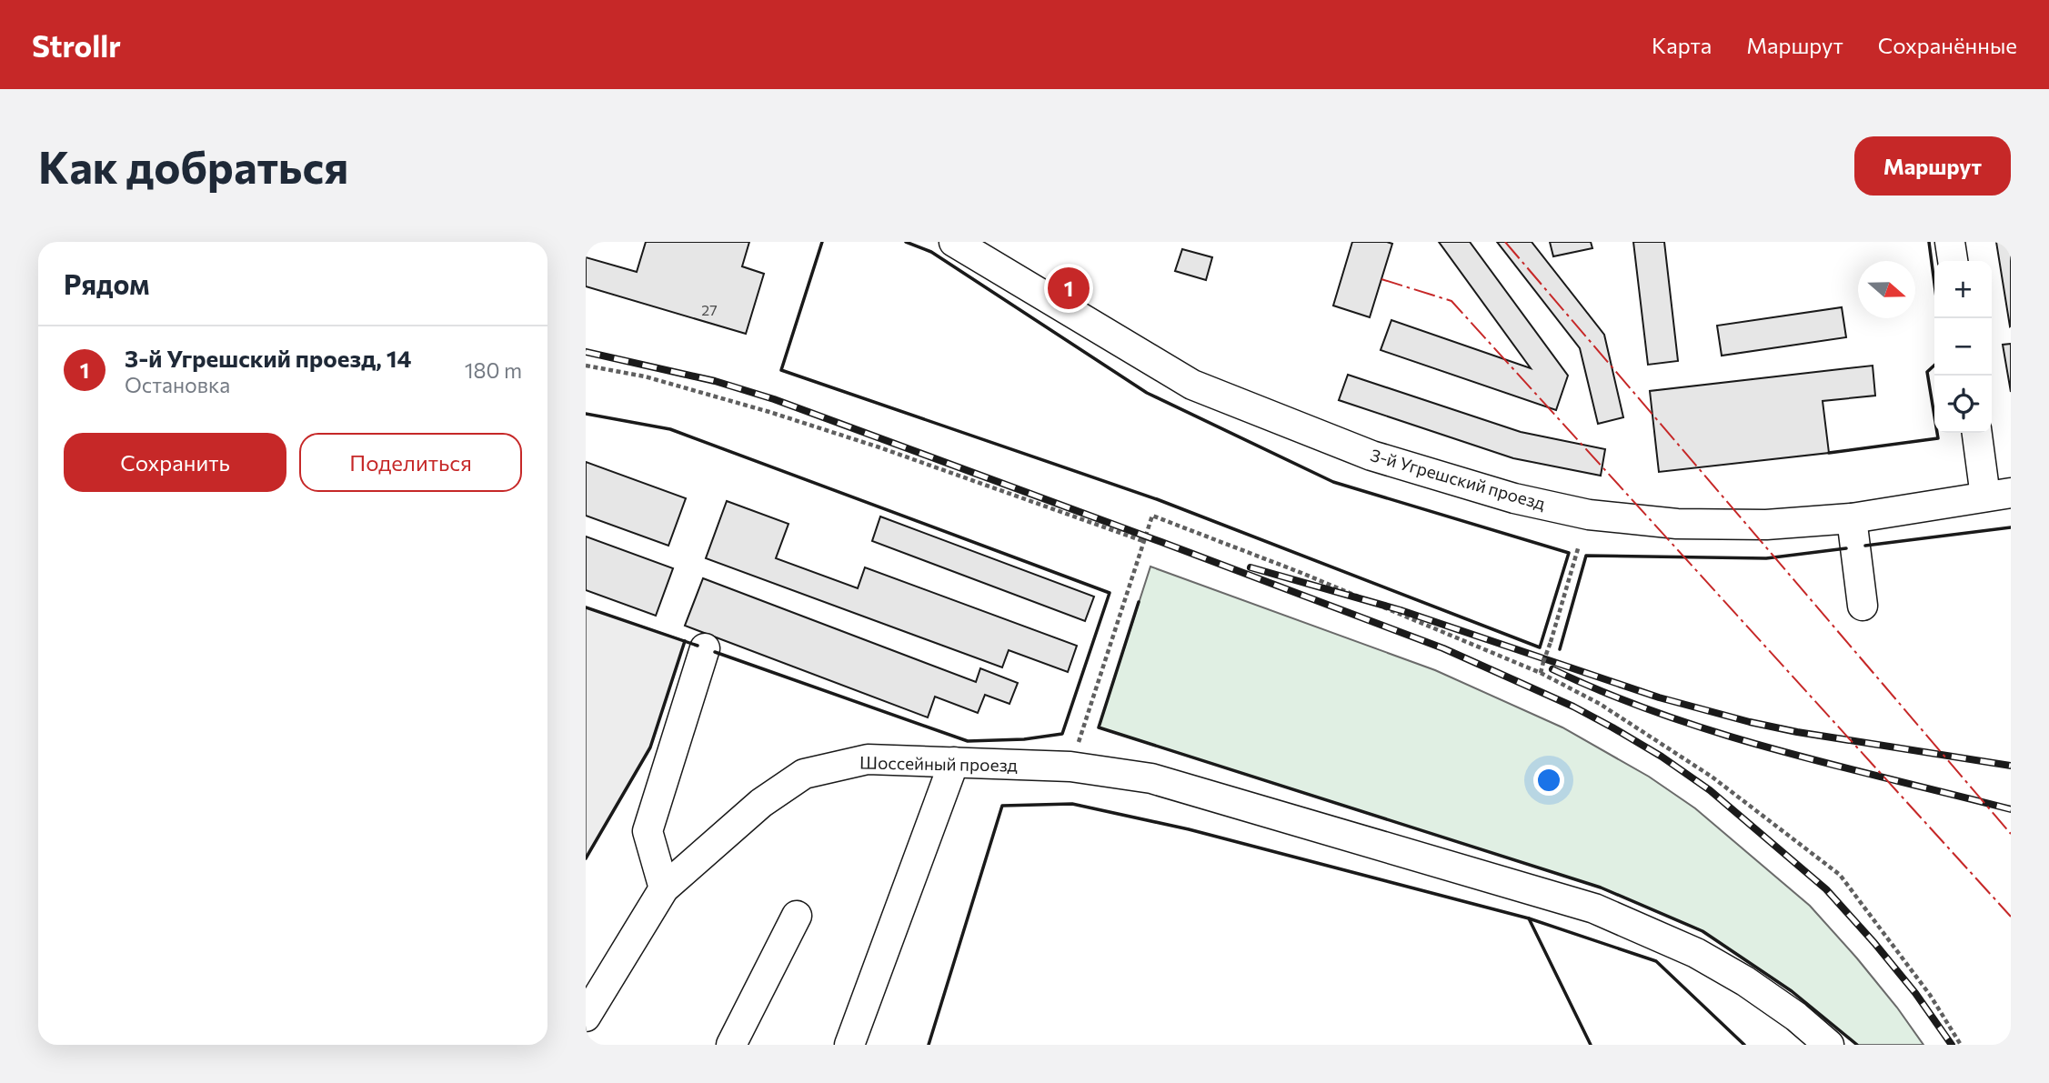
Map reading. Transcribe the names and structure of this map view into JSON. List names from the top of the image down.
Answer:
{
  "streets": {
    "street": ["3-й Угрешский проезд", "Шоссейный проезд"]
  },
  "house_numbers": ["27"],
  "north": "right",
  "page": {
    "header": "Strollr",
    "nav": ["Карта", "Маршрут", "Сохранённые"],
    "buttons": [
      "Маршрут",
      ["Сохранить", "Поделиться"]
    ],
    "title": "Как добраться",
    "heading": "Рядом",
    "map_buttons": ["+", "−"],
    "pins": "1",
    "list": [
      {
        "mark": "1",
        "name": "3-й Угрешский проезд, 14",
        "note": "Остановка",
        "value": "180 m"
      }
    ]
  }
}
